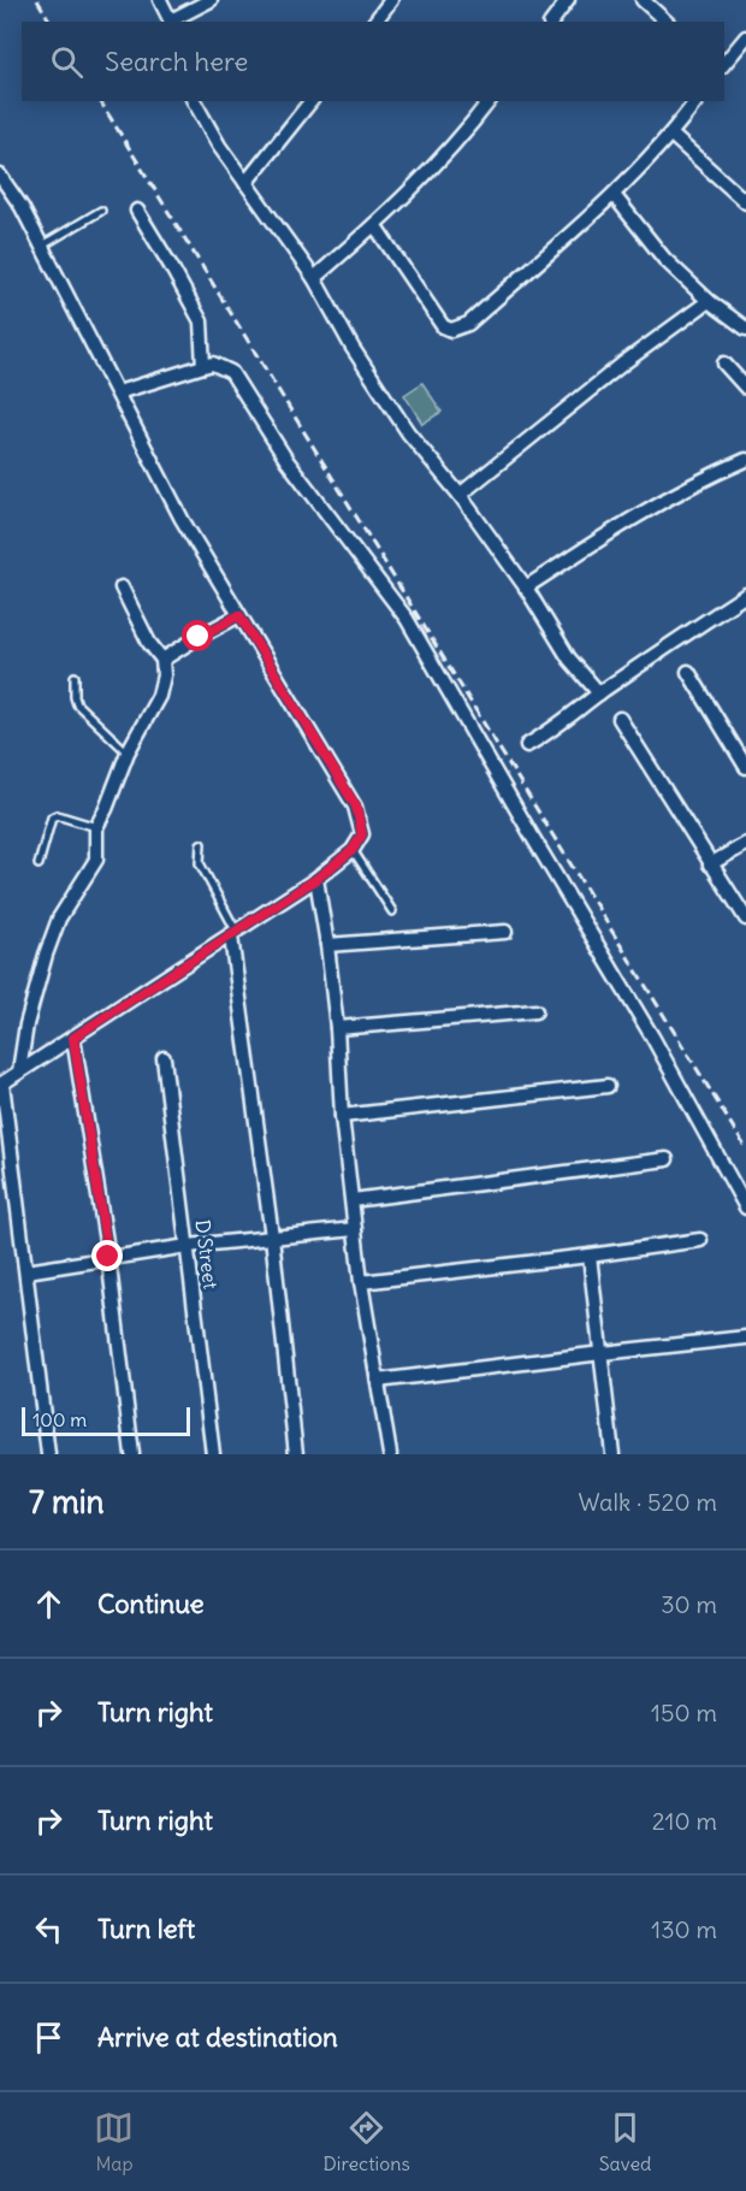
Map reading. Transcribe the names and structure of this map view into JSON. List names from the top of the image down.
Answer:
{
  "streets": {
    "street": ["D Street"]
  },
  "scale_bar": "100 m",
  "page": {
    "search": "Search here",
    "scale": "100 m",
    "heading": ["7 min", "Walk · 520 m"],
    "list": [
      ["Continue", "30 m"],
      ["Turn right", "150 m"],
      ["Turn right", "210 m"],
      ["Turn left", "130 m"],
      "Arrive at destination"
    ],
    "nav": ["Map", "Directions", "Saved"]
  }
}
